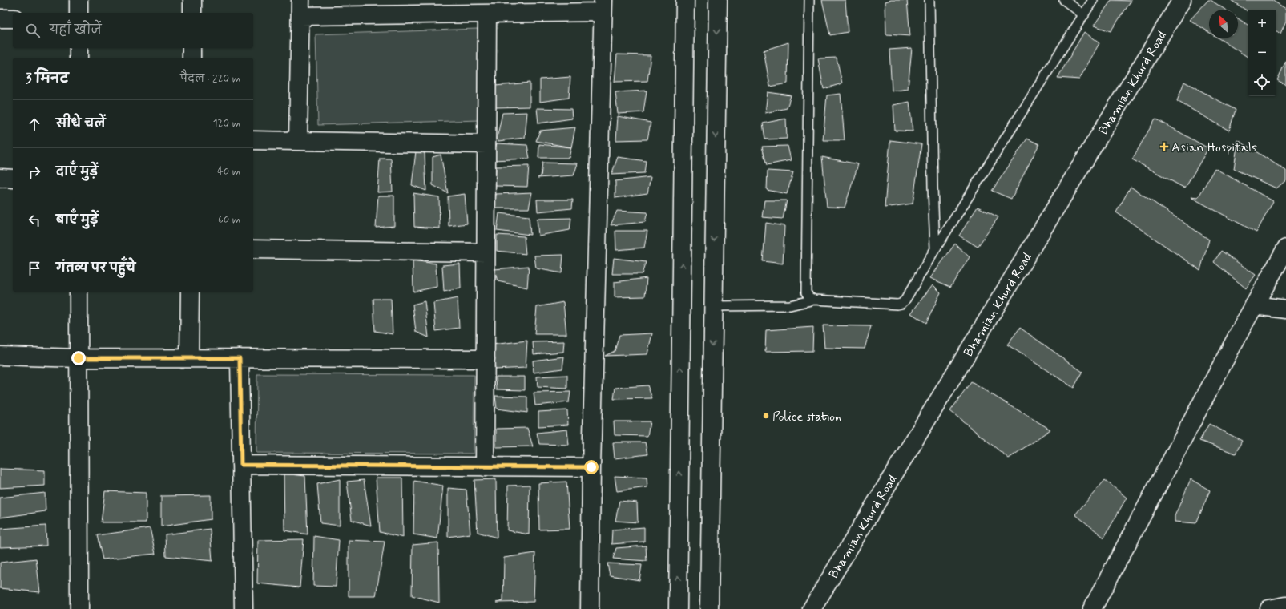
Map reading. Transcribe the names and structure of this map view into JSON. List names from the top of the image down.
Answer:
{
  "streets": {
    "street": ["Bhamian Khurd Road"]
  },
  "places": {
    "health": ["Asian Hospitals"],
    "other": ["Police station"]
  },
  "north": "top left",
  "page": {
    "map_buttons": ["+", "−"],
    "search": "यहाँ खोजें",
    "heading": ["3 मिनट", "पैदल · 220 m"],
    "list": [
      ["सीधे चलें", "120 m"],
      ["दाएँ मुड़ें", "40 m"],
      ["बाएँ मुड़ें", "60 m"],
      "गंतव्य पर पहुँचे"
    ]
  }
}
